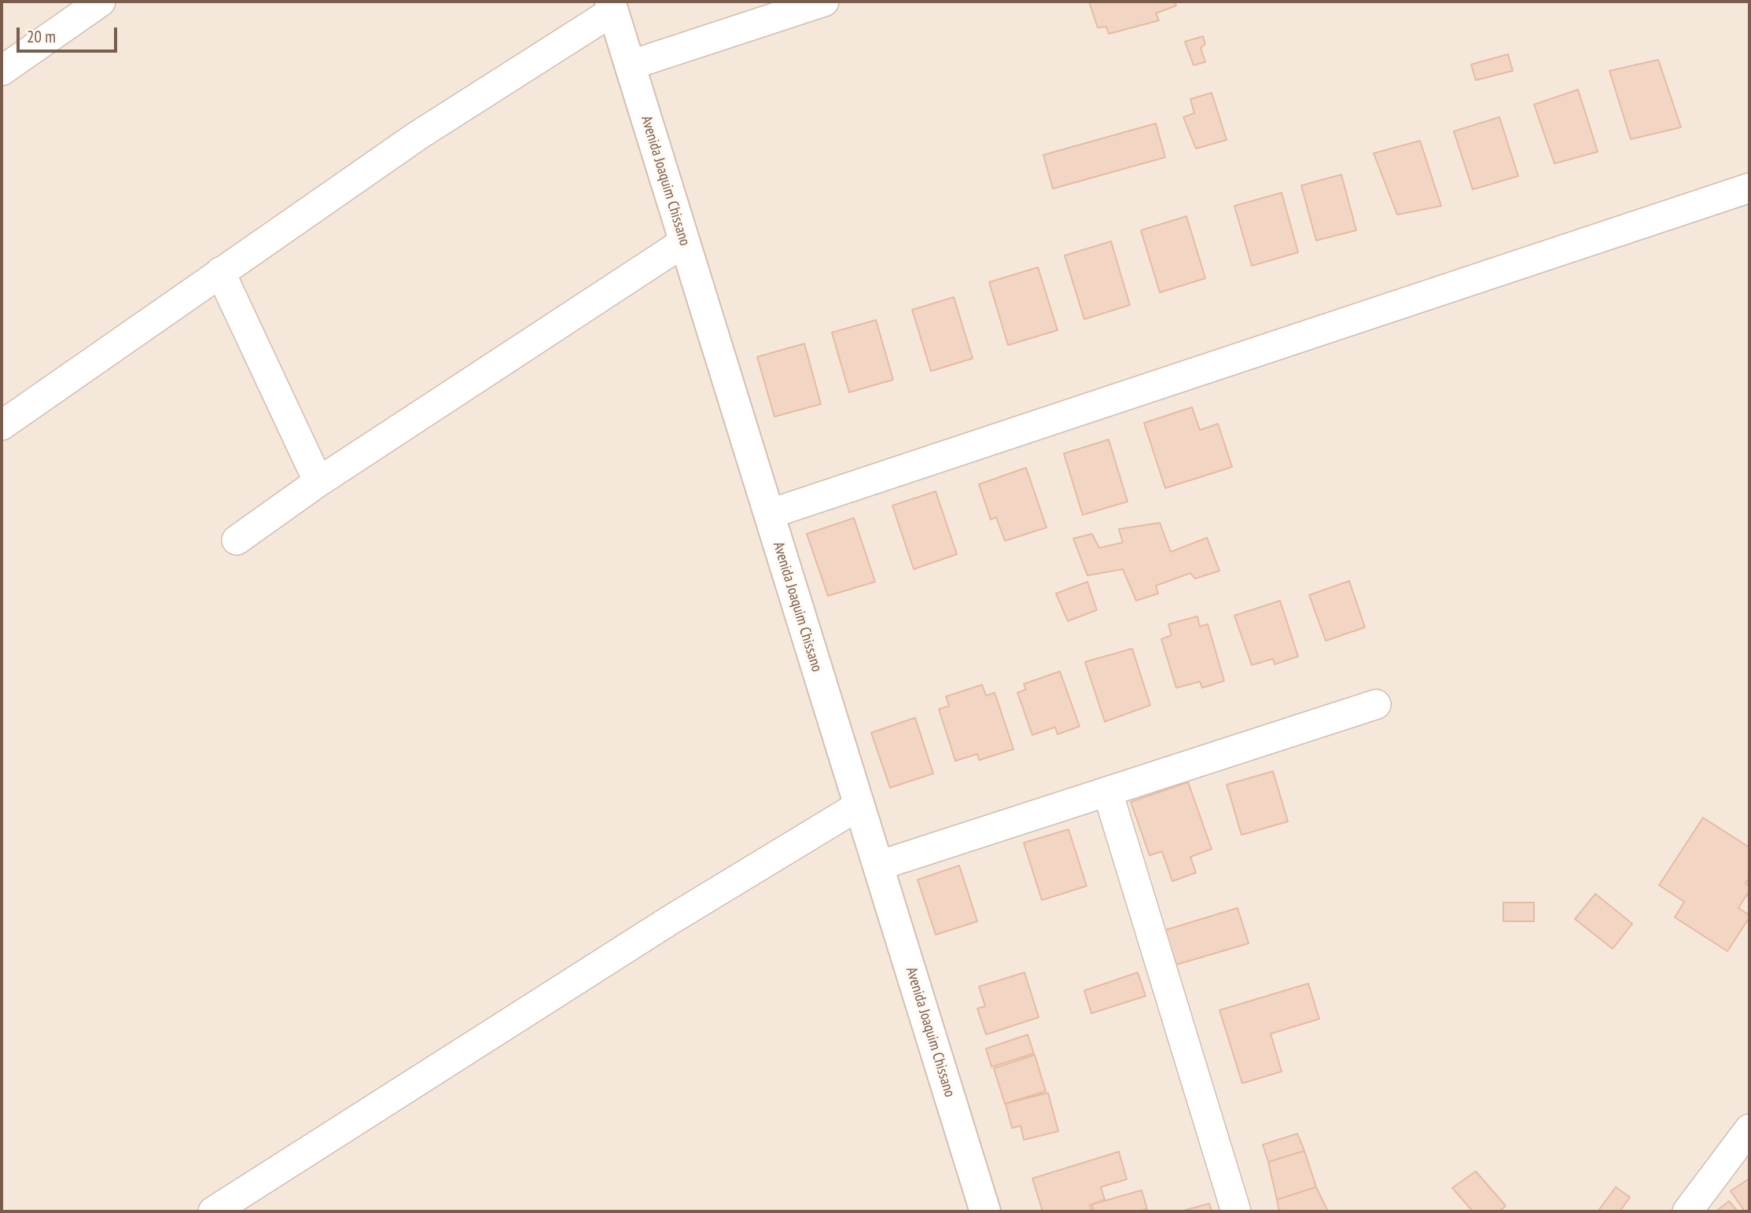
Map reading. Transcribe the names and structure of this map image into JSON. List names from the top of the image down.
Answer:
{
  "streets": {
    "street": ["Avenida Joaquim Chissano"]
  },
  "scale_bar": "20 m"
}
